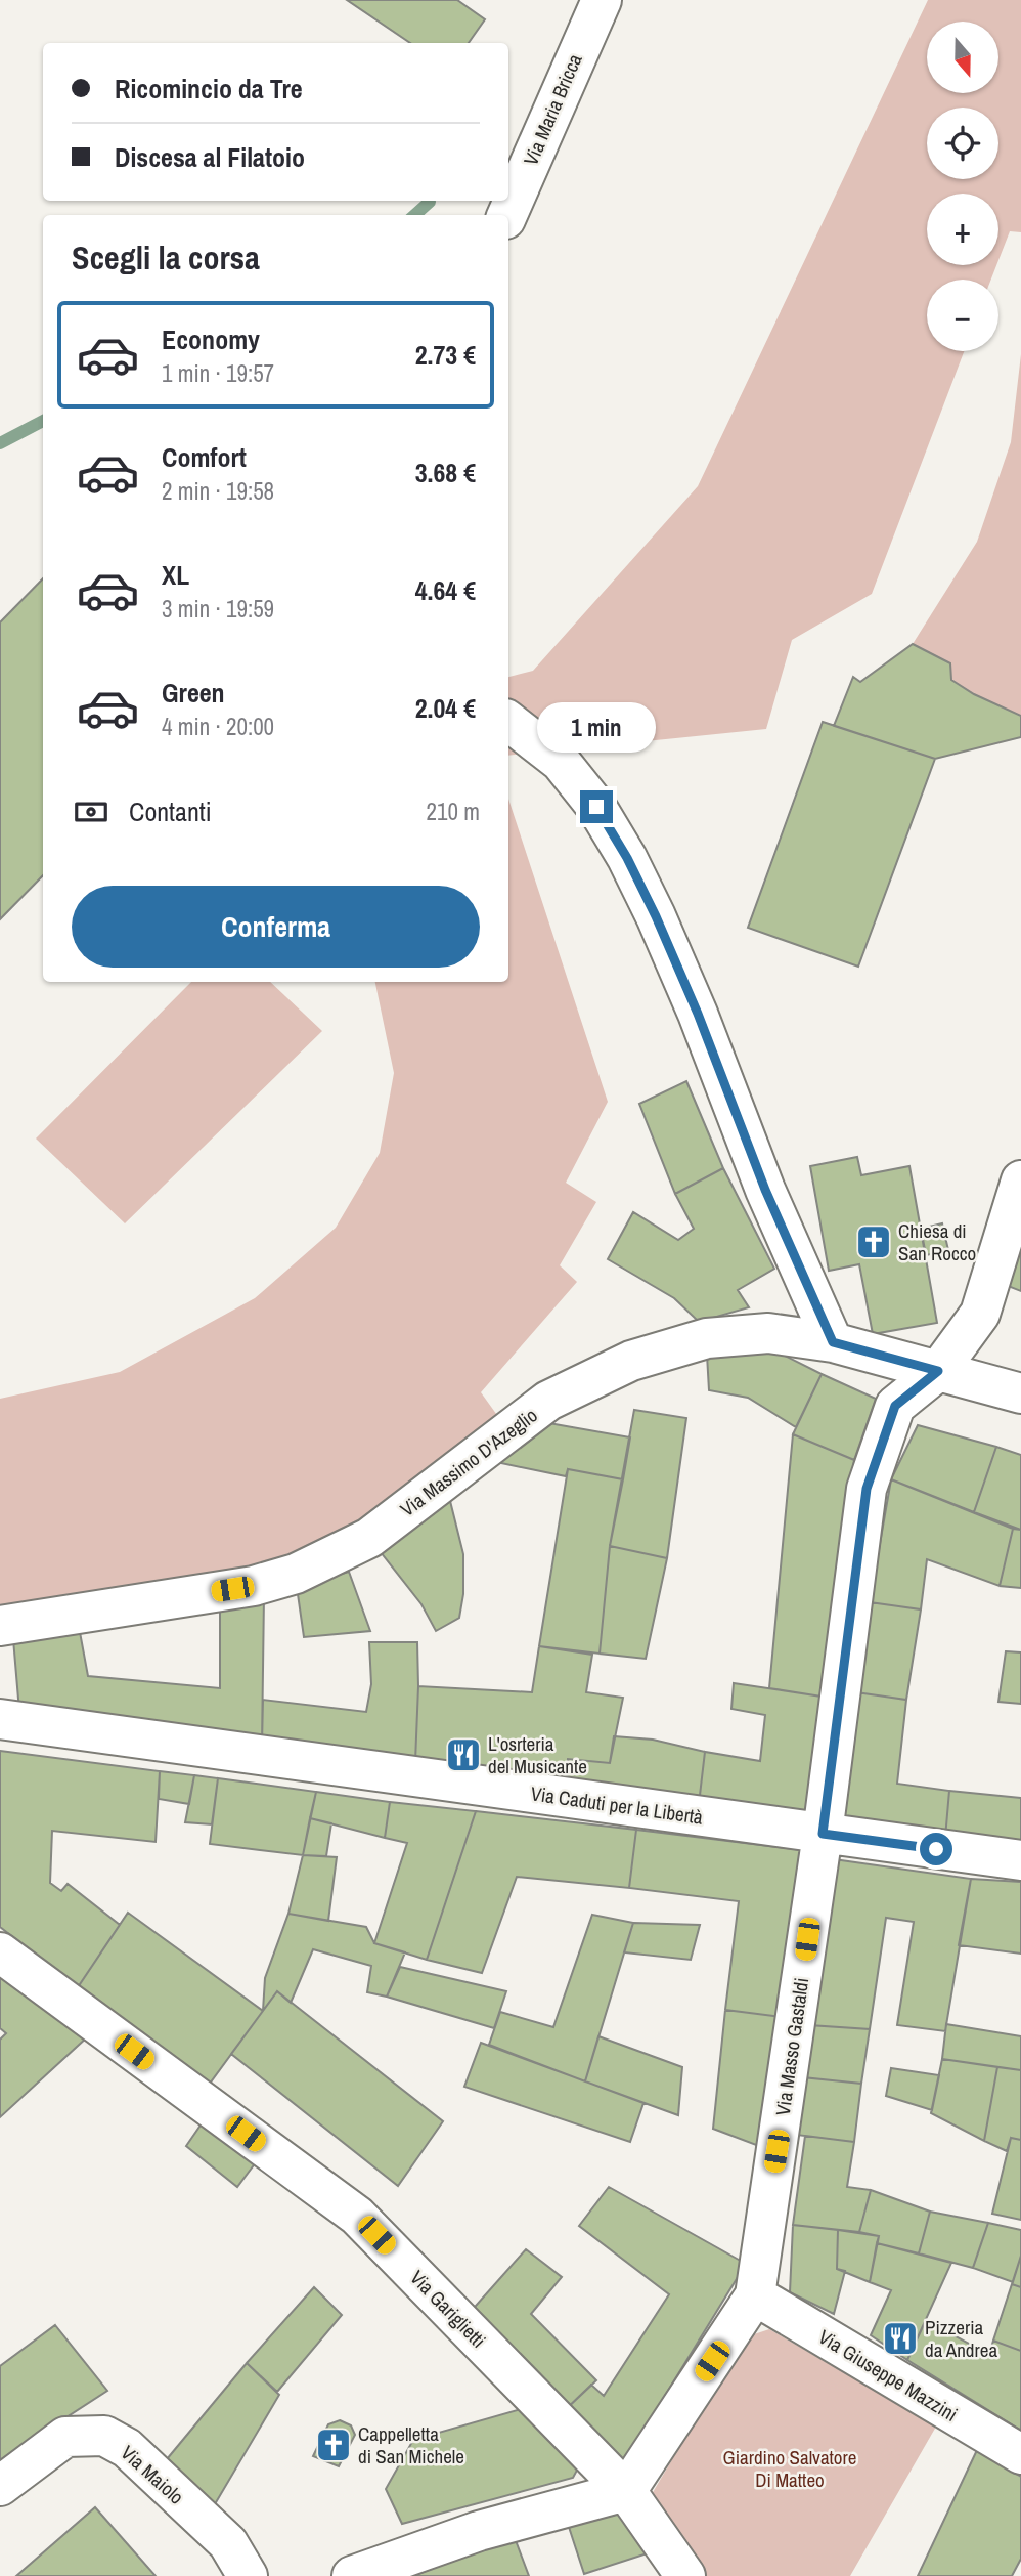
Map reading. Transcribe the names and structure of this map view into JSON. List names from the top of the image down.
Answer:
{
  "streets": {
    "street": [
      "Via Maria Bricca",
      "Via Massimo D'Azeglio",
      "Via Caduti per la Libertà",
      "Via Masso Gastaldi",
      "Via Gariglietti",
      "Via Giuseppe Mazzini",
      "Via Maiolo"
    ]
  },
  "crossings": [
    ["Via Massimo D'Azeglio", "Via Masso Gastaldi"],
    ["Via Caduti per la Libertà", "Via Masso Gastaldi"],
    ["Via Masso Gastaldi", "Via Gariglietti"],
    ["Via Masso Gastaldi", "Via Giuseppe Mazzini"]
  ],
  "parks": ["Giardino Salvatore Di Matteo"],
  "places": {
    "church": ["Chiesa di San Rocco", "Cappelletta di San Michele"],
    "restaurant": ["L'osrteria del Musicante", "Pizzeria da Andrea"]
  },
  "north": "bottom",
  "page": {
    "map_buttons": ["+", "−"],
    "banner": ["Ricomincio da Tre", "Discesa al Filatoio"],
    "heading": "Scegli la corsa",
    "list": [
      {
        "name": "Economy",
        "note": "1 min · 19:57",
        "value": "2.73 €"
      },
      {
        "name": "Comfort",
        "note": "2 min · 19:58",
        "value": "3.68 €"
      },
      {
        "name": "XL",
        "note": "3 min · 19:59",
        "value": "4.64 €"
      },
      {
        "name": "Green",
        "note": "4 min · 20:00",
        "value": "2.04 €"
      }
    ],
    "bubble": "1 min",
    "pay": ["Contanti", "210 m"],
    "buttons": "Conferma"
  }
}
